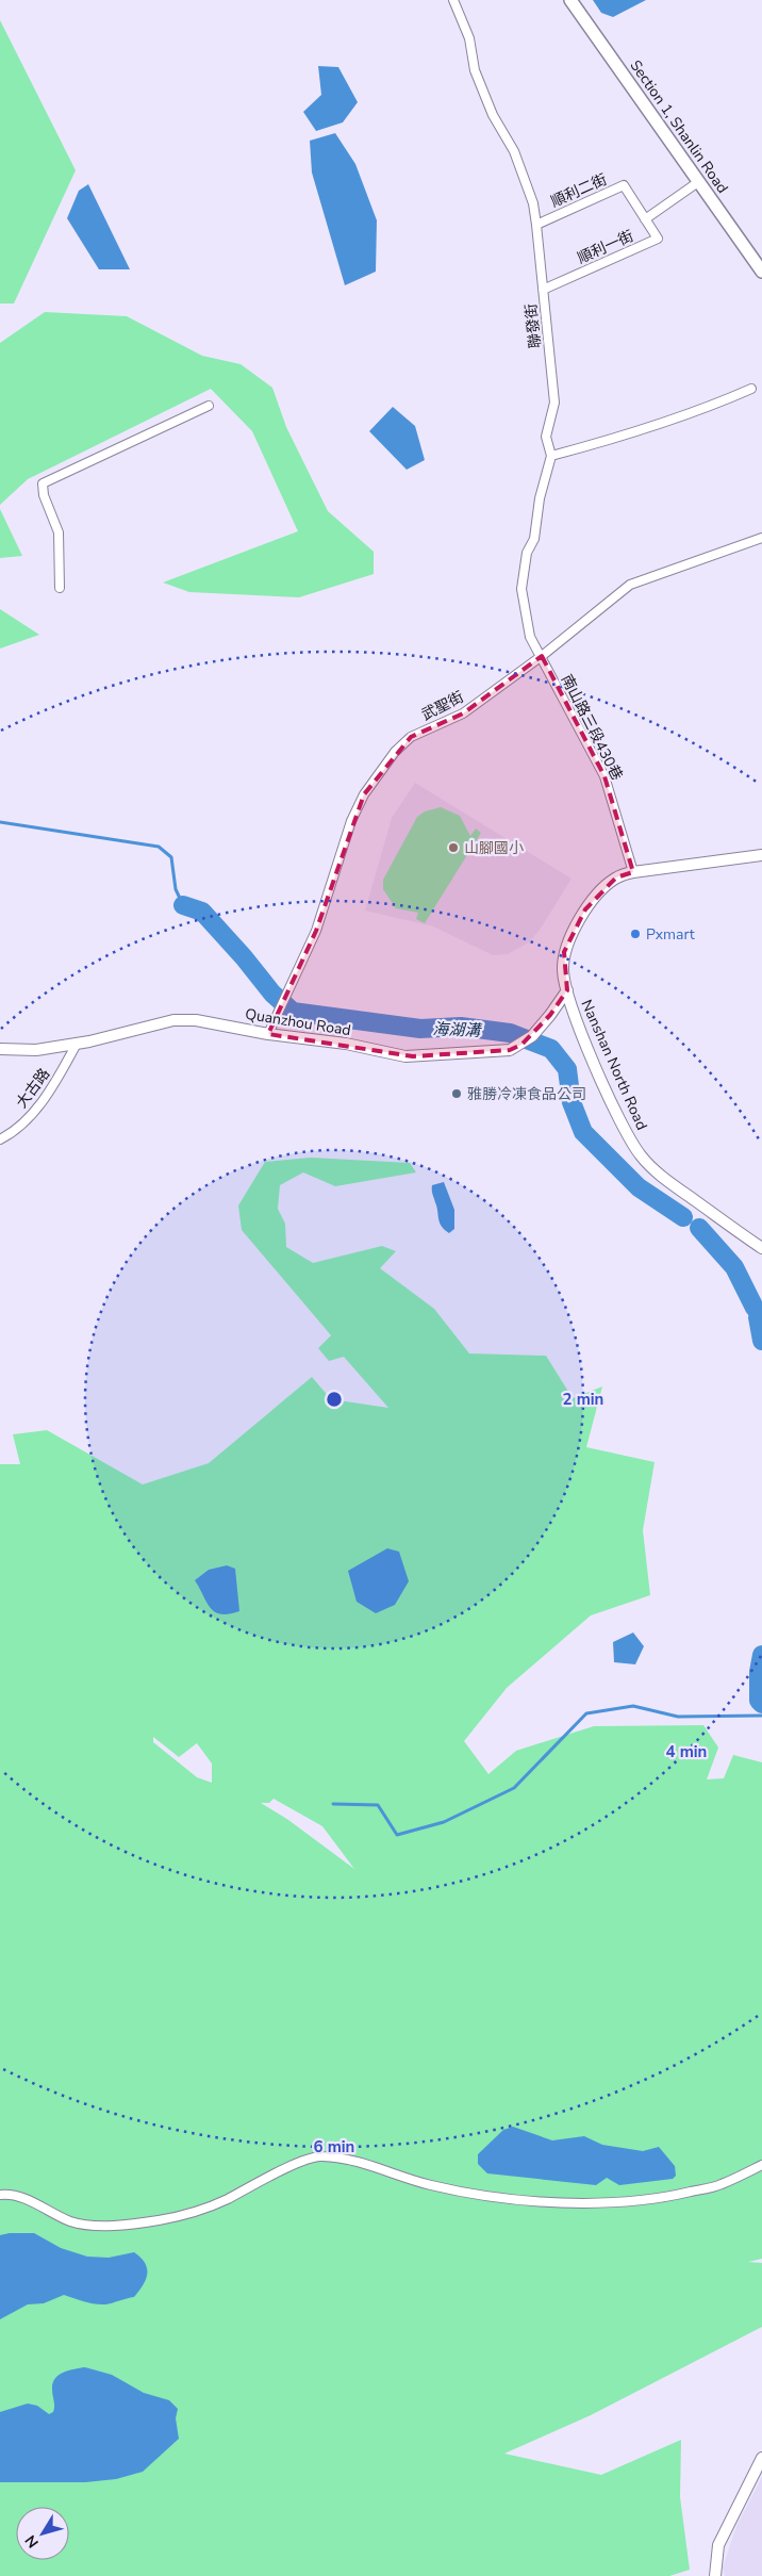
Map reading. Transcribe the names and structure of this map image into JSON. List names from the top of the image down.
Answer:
{
  "streets": {
    "main road": ["Section 1, Shanlin Road"],
    "street": [
      "順利二街",
      "順利一街",
      "聯發街",
      "武聖街",
      "南山路三段430巷",
      "Quanzhou Road",
      "Nanshan North Road",
      "大古路"
    ]
  },
  "crossings": [
    ["順利二街", "順利一街"],
    ["順利二街", "聯發街"],
    ["順利一街", "聯發街"],
    ["聯發街", "武聖街"],
    ["聯發街", "南山路三段430巷"],
    ["武聖街", "南山路三段430巷"],
    ["武聖街", "Quanzhou Road"],
    ["南山路三段430巷", "Nanshan North Road"],
    ["Quanzhou Road", "Nanshan North Road"],
    ["Quanzhou Road", "大古路"]
  ],
  "water": ["海湖溝"],
  "places": ["山腳國小", "Pxmart", "雅勝冷凍食品公司"],
  "north": "bottom left",
  "rings": ["2 min", "4 min", "6 min"]
}
